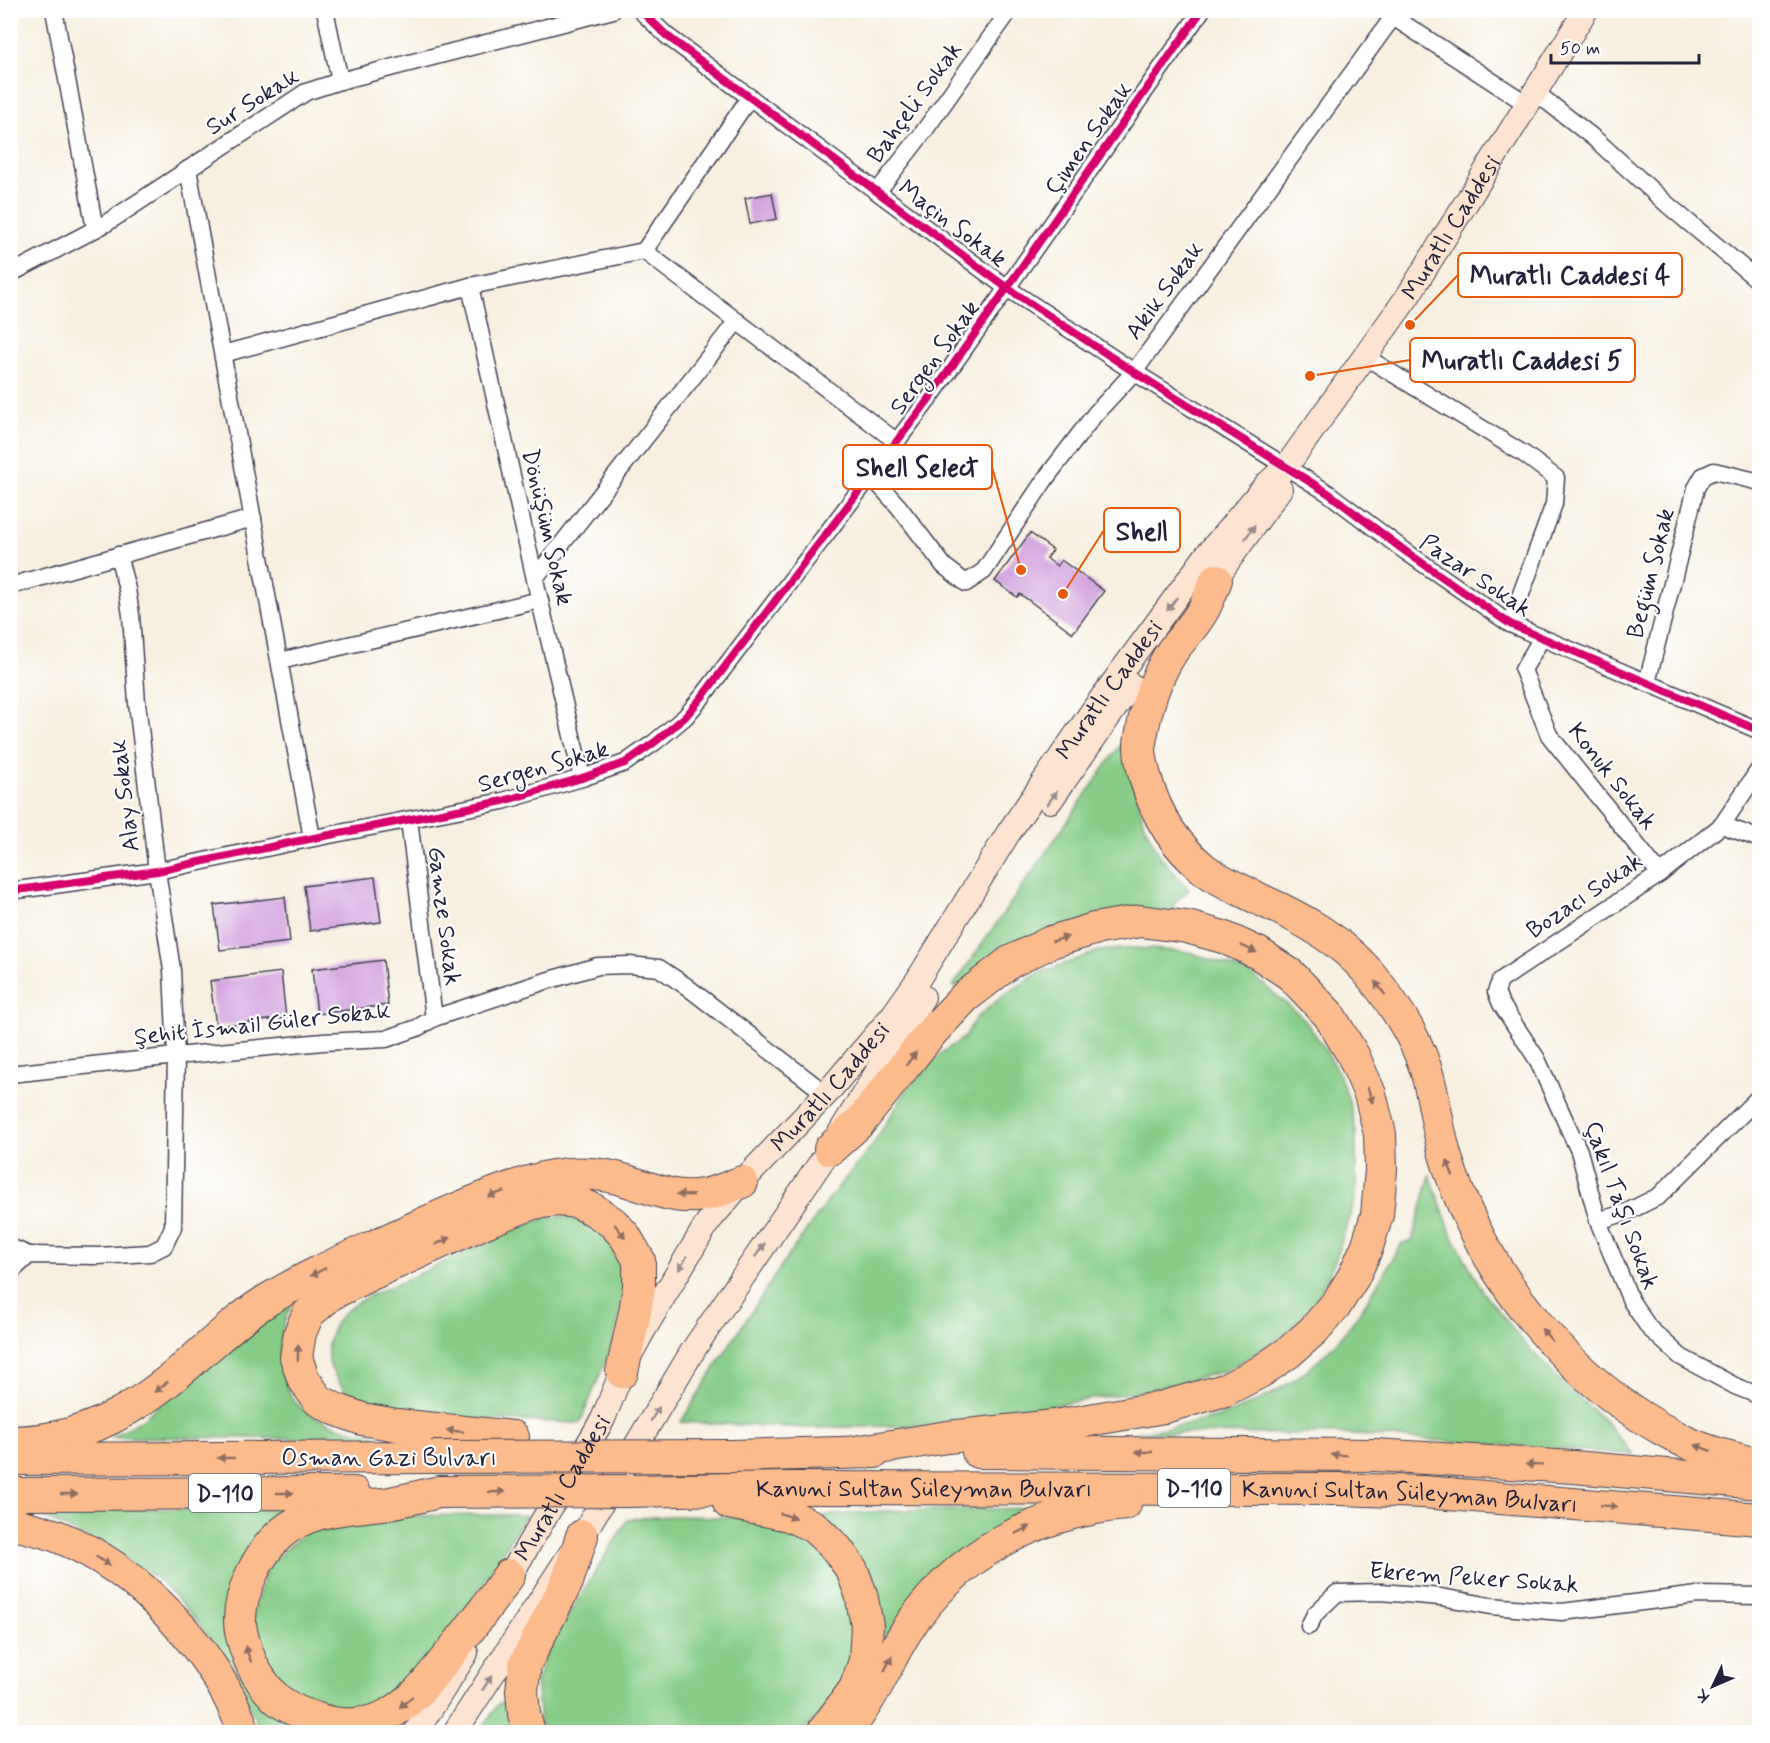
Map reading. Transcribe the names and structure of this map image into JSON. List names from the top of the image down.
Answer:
{
  "streets": {
    "highway": ["Osman Gazi Bulvarı", "Kanuni Sultan Süleyman Bulvarı", "D-110"],
    "main road": ["Muratlı Caddesi"],
    "street": [
      "Sur Sokak",
      "Bahçeli Sokak",
      "Çimen Sokak",
      "Maçin Sokak",
      "Akik Sokak",
      "Sergen Sokak",
      "Dönüşüm Sokak",
      "Begüm Sokak",
      "Pazar Sokak",
      "Konuk Sokak",
      "Alay Sokak",
      "Bozacı Sokak",
      "Gamze Sokak",
      "Şehit İsmail Güler Sokak",
      "Çakıl Taşı Sokak",
      "Ekrem Peker Sokak"
    ]
  },
  "crossings": [
    ["Bahçeli Sokak", "Maçin Sokak"],
    ["Çimen Sokak", "Maçin Sokak"],
    ["Çimen Sokak", "Sergen Sokak"],
    ["Maçin Sokak", "Muratlı Caddesi"],
    ["Maçin Sokak", "Akik Sokak"],
    ["Maçin Sokak", "Sergen Sokak"],
    ["Maçin Sokak", "Pazar Sokak"],
    ["Muratlı Caddesi", "Pazar Sokak"],
    ["Muratlı Caddesi", "Şehit İsmail Güler Sokak"],
    ["Akik Sokak", "Sergen Sokak"],
    ["Sergen Sokak", "Dönüşüm Sokak"],
    ["Sergen Sokak", "Alay Sokak"],
    ["Sergen Sokak", "Gamze Sokak"],
    ["Begüm Sokak", "Pazar Sokak"],
    ["Pazar Sokak", "Konuk Sokak"],
    ["Konuk Sokak", "Bozacı Sokak"],
    ["Alay Sokak", "Şehit İsmail Güler Sokak"],
    ["Bozacı Sokak", "Çakıl Taşı Sokak"],
    ["Gamze Sokak", "Şehit İsmail Güler Sokak"],
    ["Osman Gazi Bulvarı", "Kanuni Sultan Süleyman Bulvarı"]
  ],
  "places": [
    "Muratlı Caddesi 4",
    "Muratlı Caddesi 5",
    "Shell Select",
    "Shell"
  ],
  "scale_bar": "50 m",
  "north": "bottom left"
}
